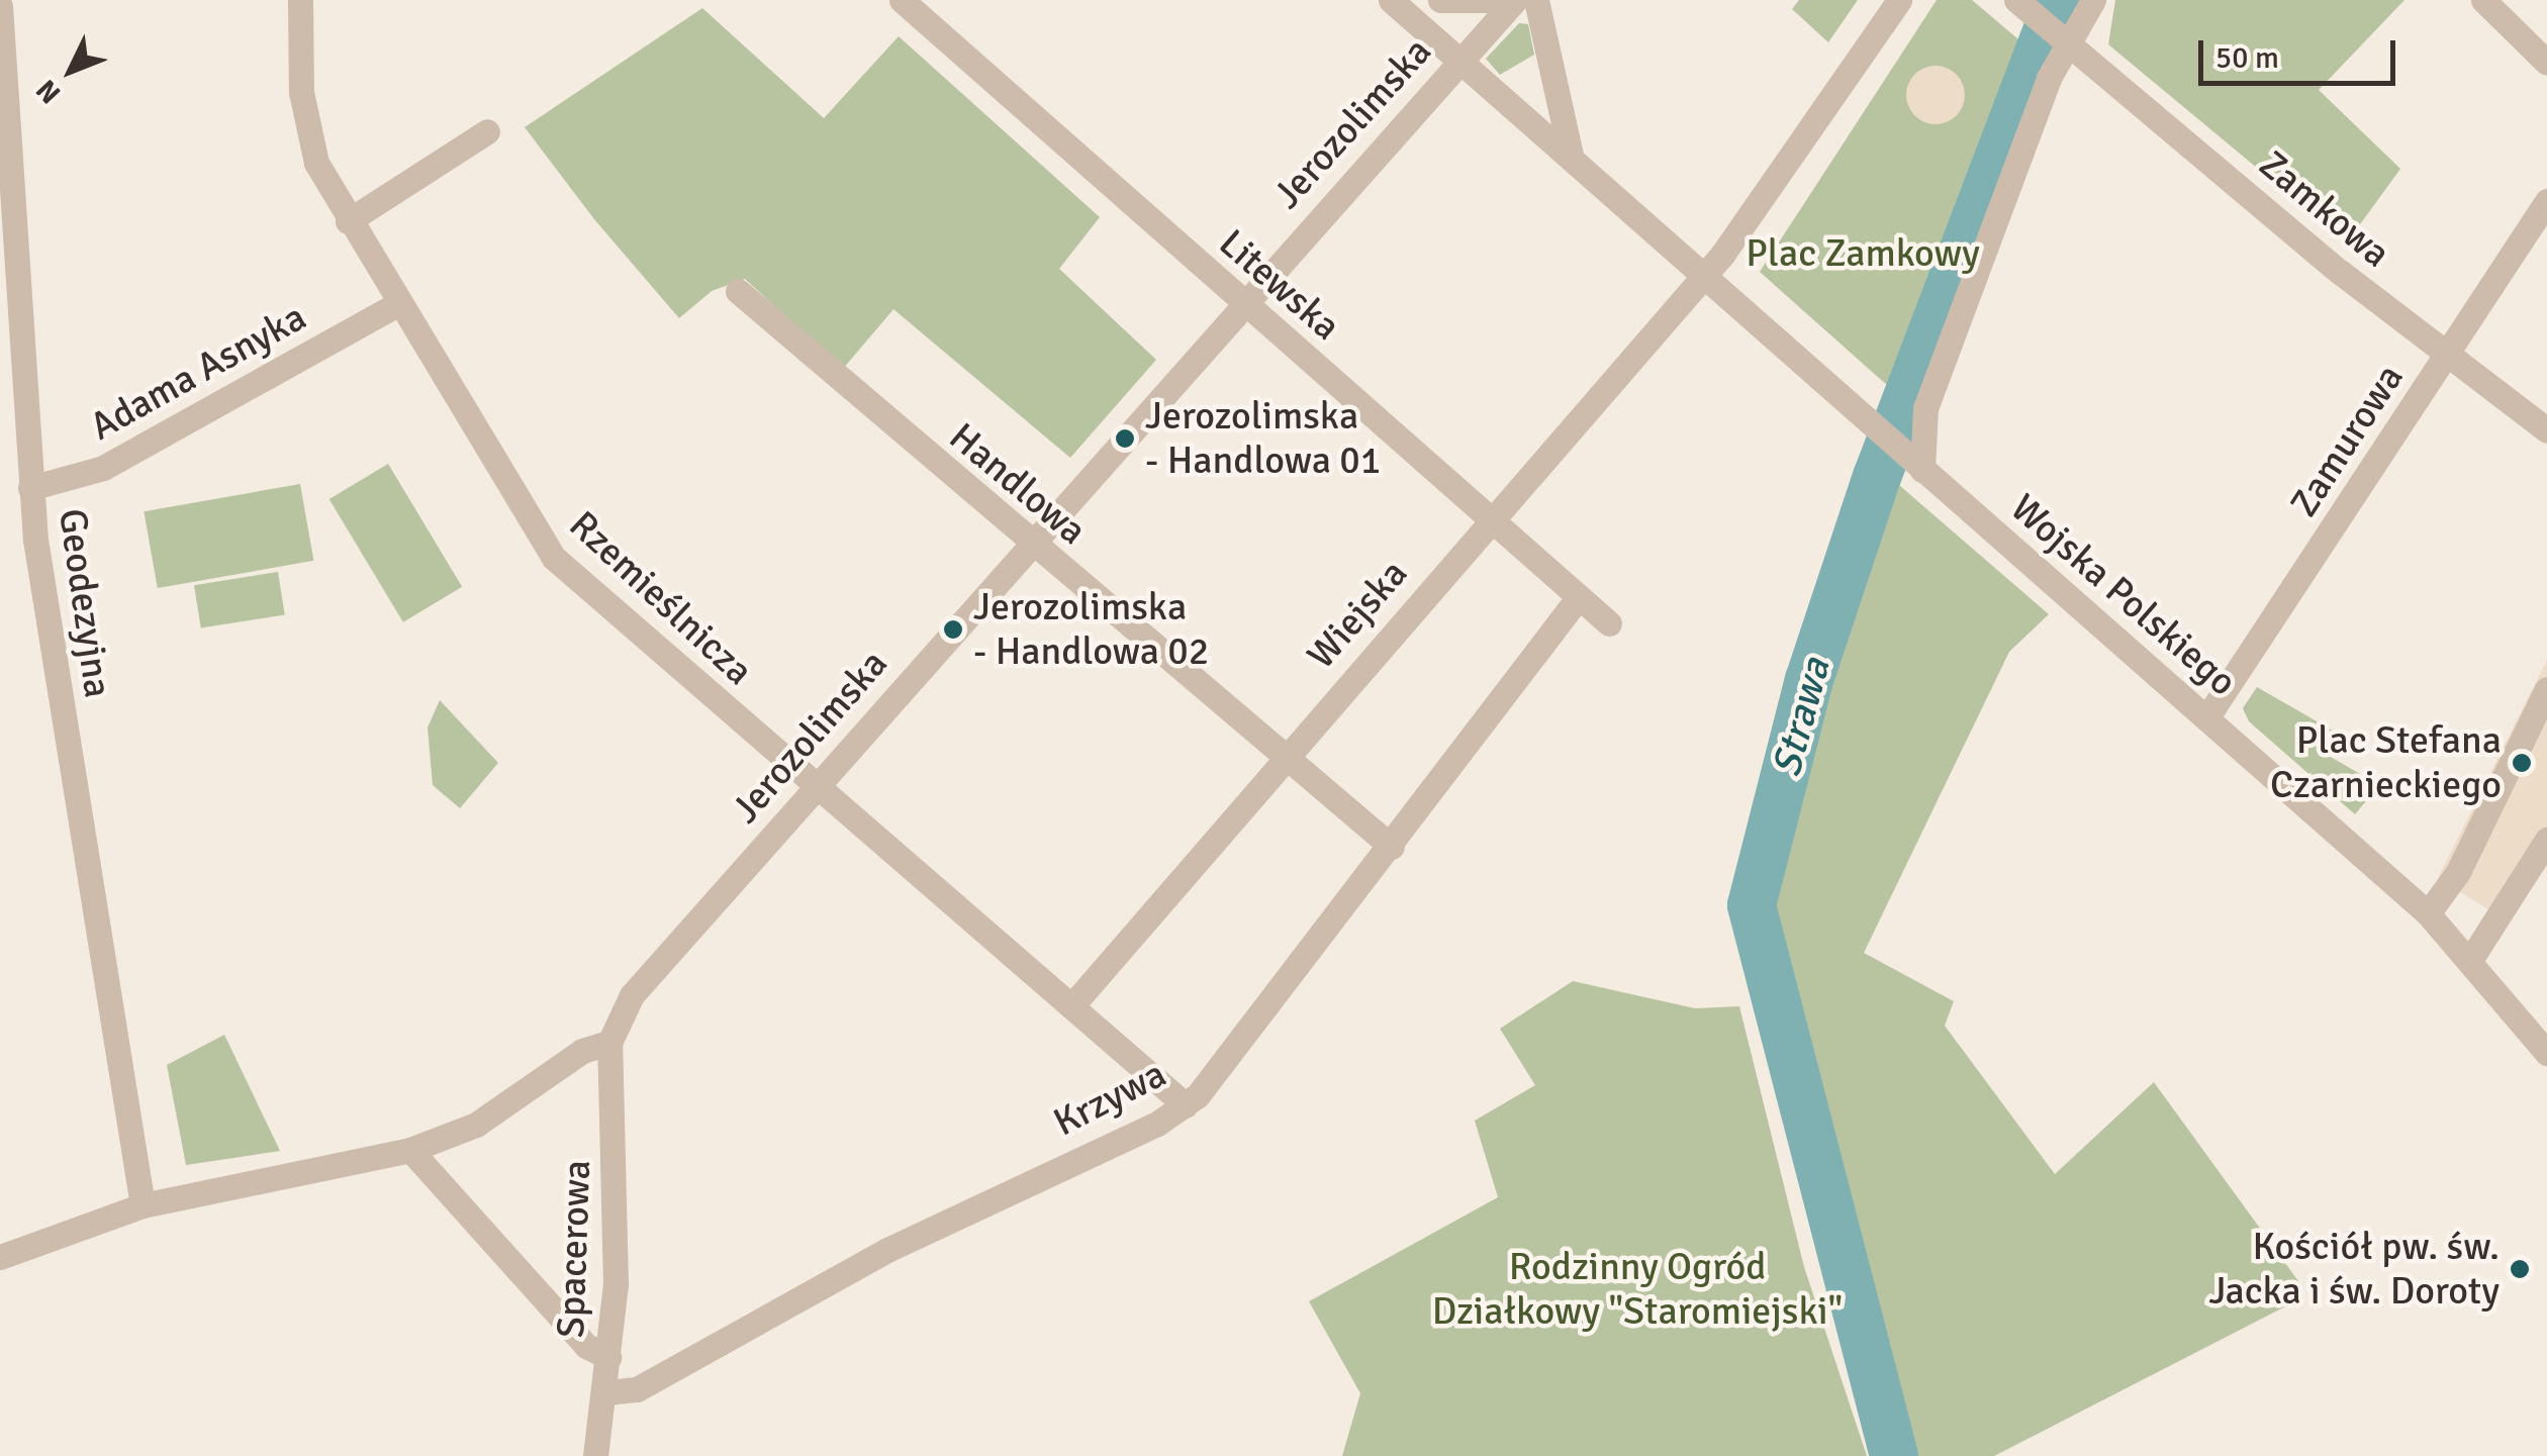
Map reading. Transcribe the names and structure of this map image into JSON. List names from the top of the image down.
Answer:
{
  "streets": {
    "street": [
      "Jerozolimska",
      "Zamkowa",
      "Litewska",
      "Adama Asnyka",
      "Zamurowa",
      "Handlowa",
      "Wojska Polskiego",
      "Rzemieślnicza",
      "Geodezyjna",
      "Wiejska",
      "Krzywa",
      "Spacerowa"
    ]
  },
  "crossings": [
    ["Jerozolimska", "Litewska"],
    ["Jerozolimska", "Handlowa"],
    ["Jerozolimska", "Rzemieślnicza"],
    ["Jerozolimska", "Spacerowa"],
    ["Zamkowa", "Zamurowa"],
    ["Litewska", "Wiejska"],
    ["Litewska", "Krzywa"],
    ["Adama Asnyka", "Rzemieślnicza"],
    ["Adama Asnyka", "Geodezyjna"],
    ["Zamurowa", "Wojska Polskiego"],
    ["Handlowa", "Wiejska"],
    ["Handlowa", "Krzywa"],
    ["Wojska Polskiego", "Wiejska"],
    ["Rzemieślnicza", "Wiejska"],
    ["Rzemieślnicza", "Krzywa"],
    ["Krzywa", "Spacerowa"]
  ],
  "water": ["Strawa"],
  "parks": ["Plac Zamkowy", "Rodzinny Ogród Działkowy \"Staromiejski\""],
  "places": [
    "Jerozolimska - Handlowa 01",
    "Jerozolimska - Handlowa 02",
    "Plac Stefana Czarnieckiego",
    "Kościół pw. św. Jacka i św. Doroty"
  ],
  "scale_bar": "50 m",
  "north": "bottom left"
}
